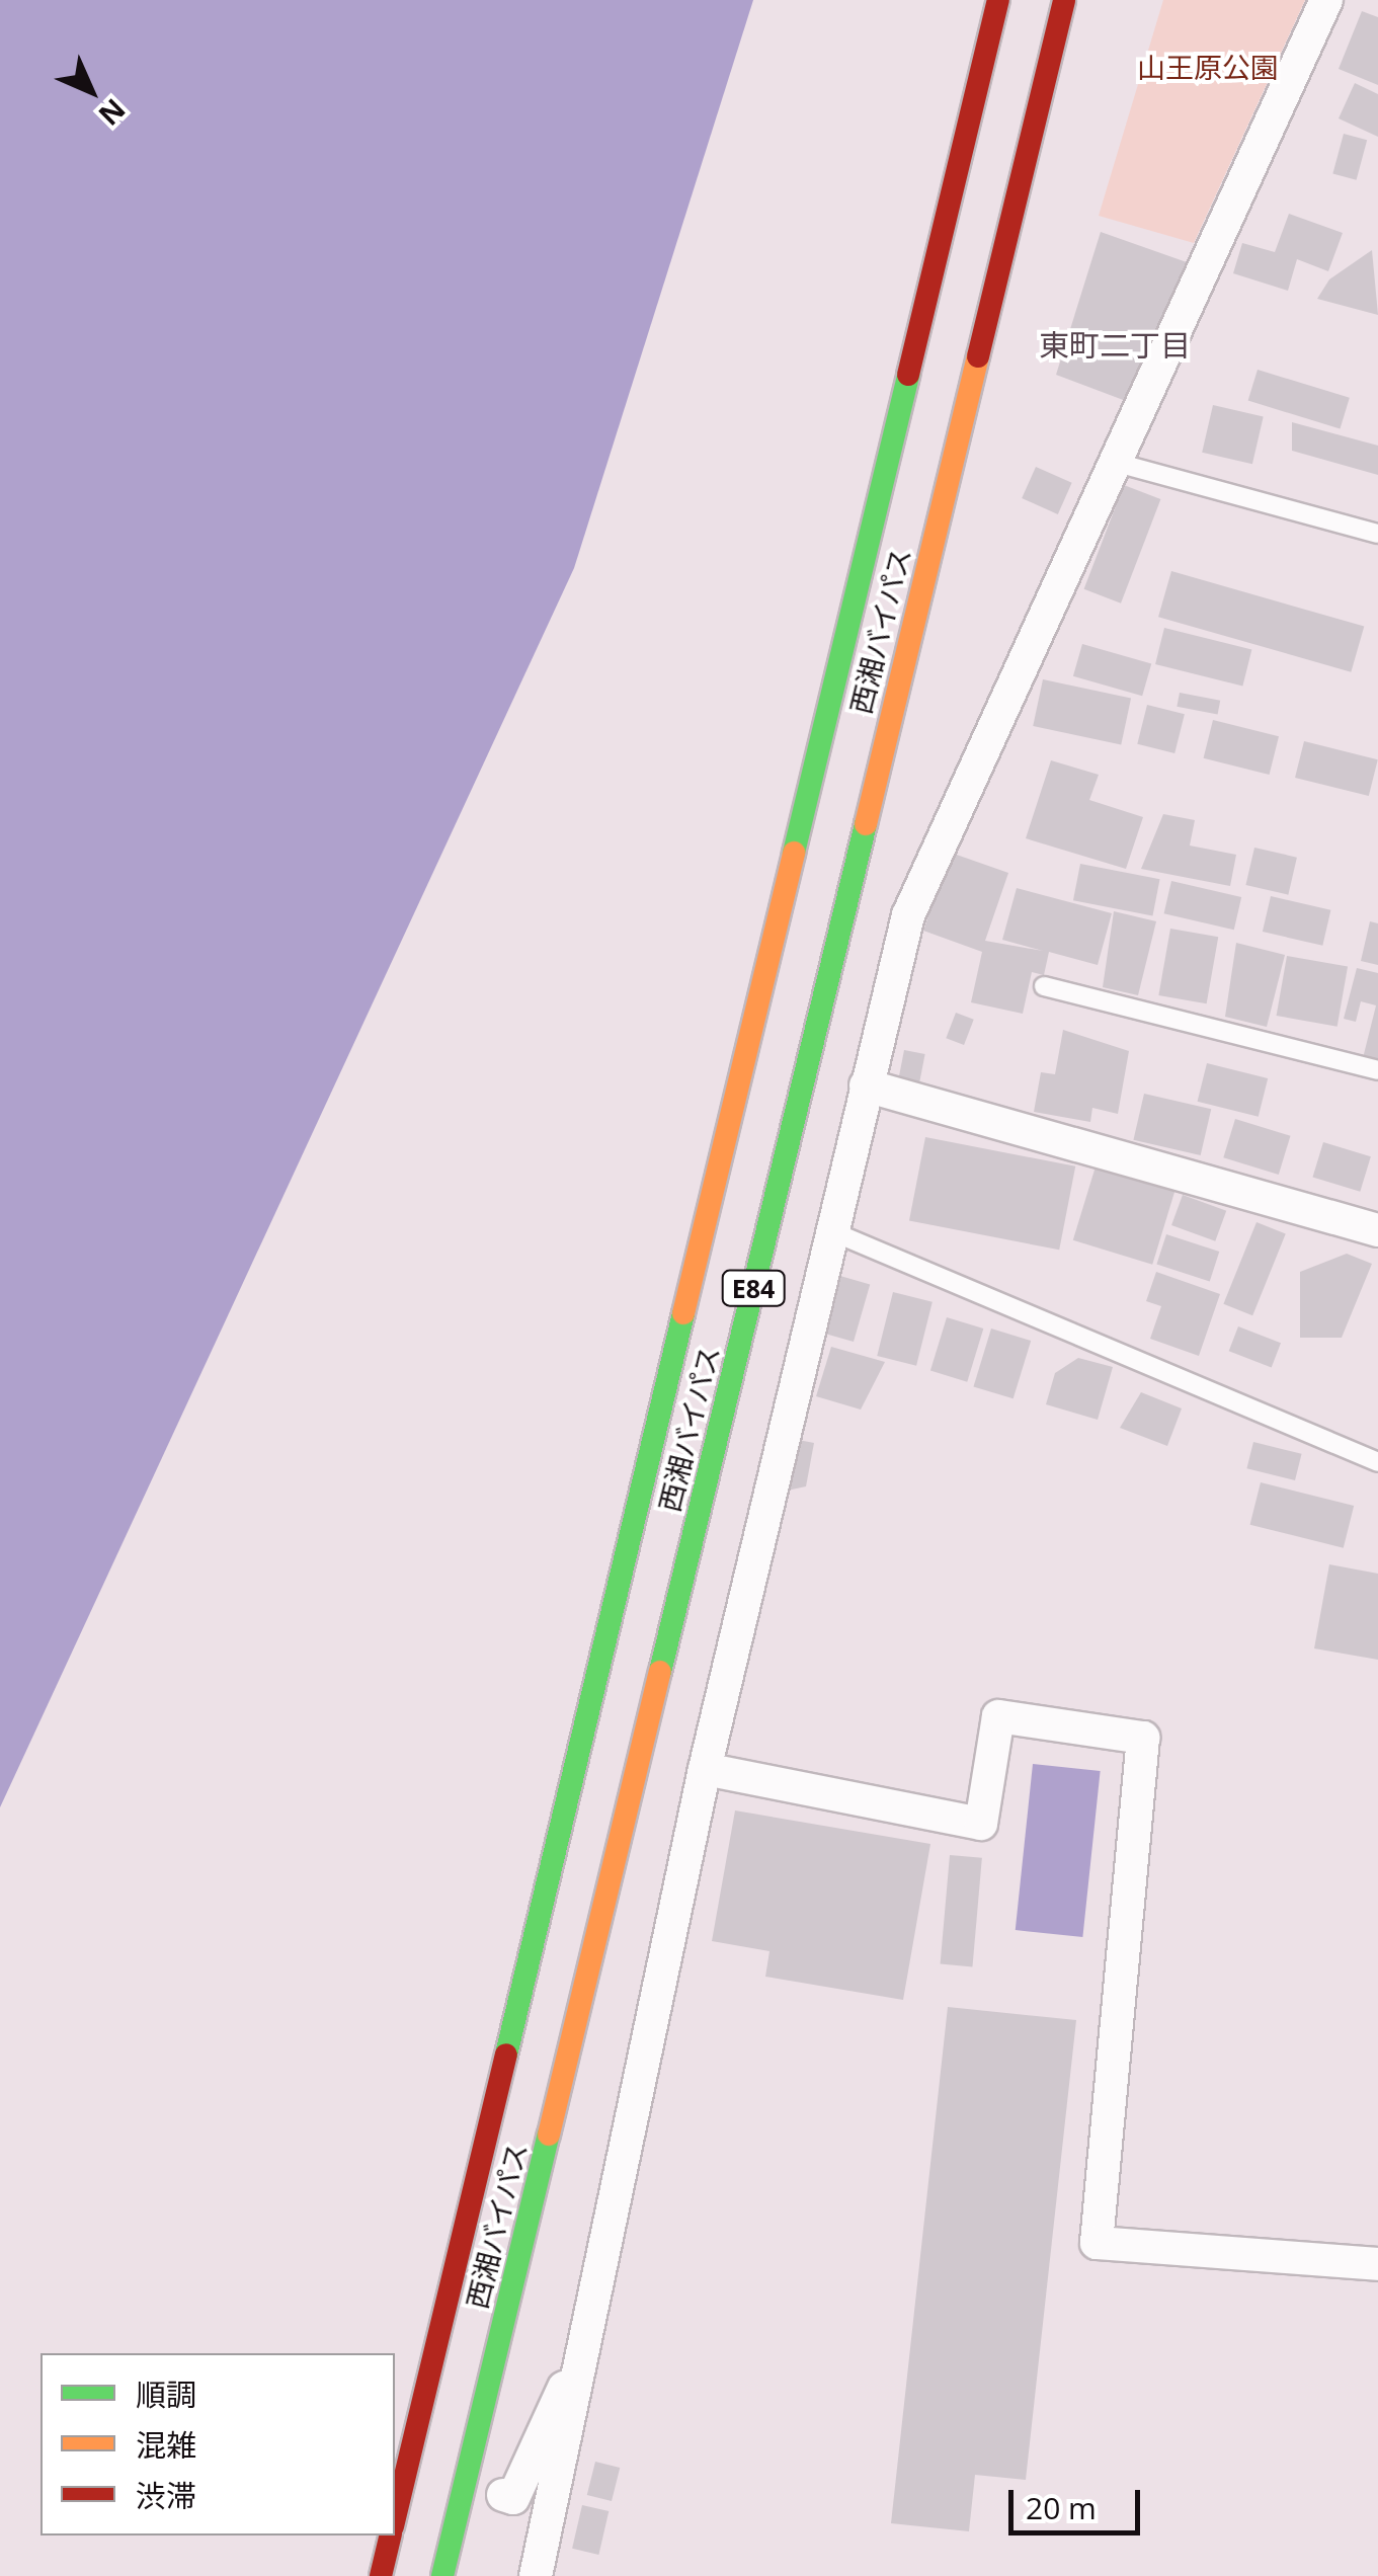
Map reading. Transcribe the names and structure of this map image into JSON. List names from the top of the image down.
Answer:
{
  "streets": {
    "highway": ["西湘バイパス", "E84"]
  },
  "districts": ["東町二丁目"],
  "parks": ["山王原公園"],
  "legend": ["順調", "混雑", "渋滞"],
  "scale_bar": "20 m",
  "north": "bottom right"
}
